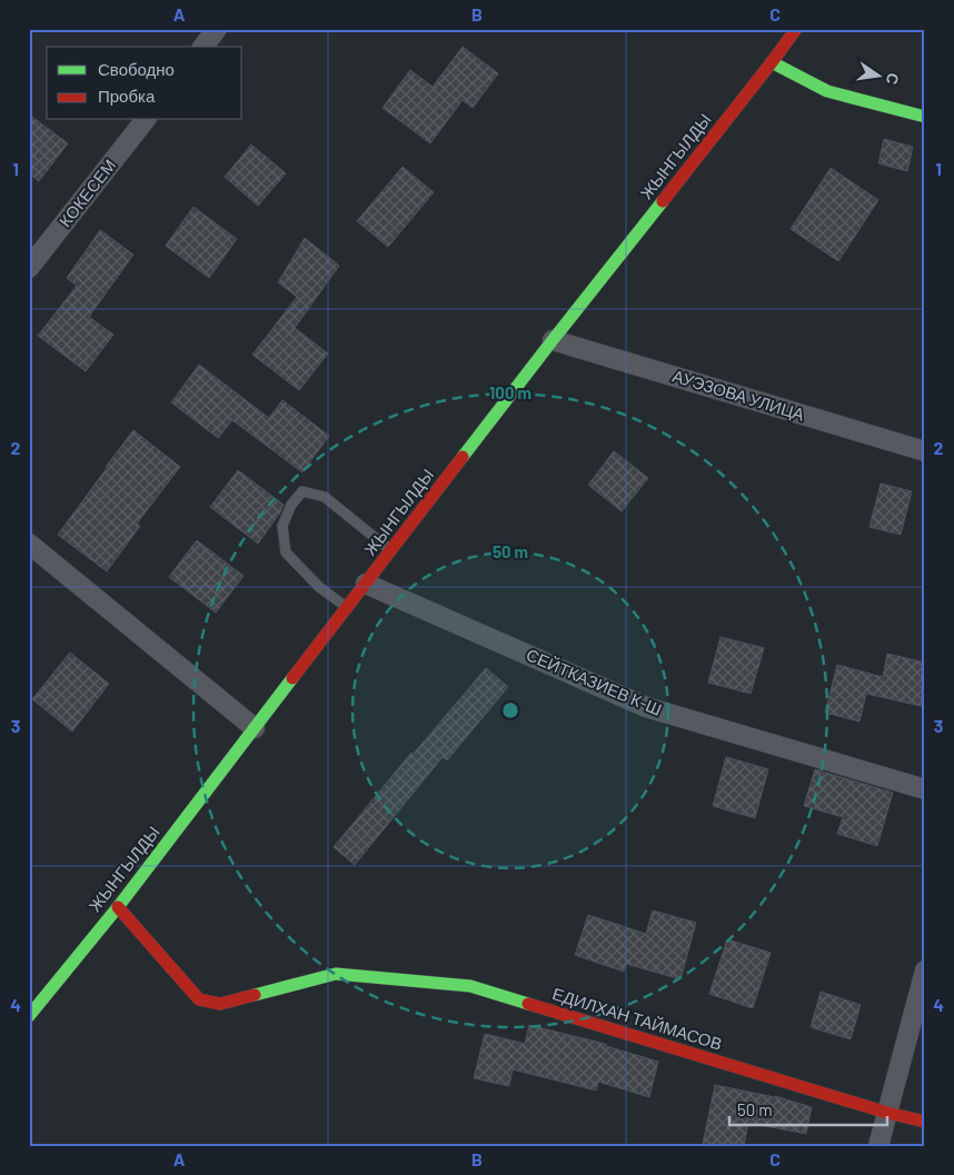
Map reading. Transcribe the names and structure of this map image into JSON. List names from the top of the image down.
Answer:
{
  "streets": {
    "street": [
      "ЖЫНГЫЛДЫ",
      "КОКЕСЕМ",
      "АУЭЗОВА УЛИЦА",
      "СЕЙТКАЗИЕВ К-Ш",
      "ЕДИЛХАН ТАЙМАСОВ"
    ]
  },
  "crossings": [
    ["ЖЫНГЫЛДЫ", "АУЭЗОВА УЛИЦА"],
    ["ЖЫНГЫЛДЫ", "СЕЙТКАЗИЕВ К-Ш"],
    ["ЖЫНГЫЛДЫ", "ЕДИЛХАН ТАЙМАСОВ"]
  ],
  "legend": ["Свободно", "Пробка"],
  "scale_bar": "50 m",
  "north": "right",
  "grid": {
    "columns": ["A", "B", "C"],
    "rows": [
      "1",
      "2",
      "3",
      "4"
    ]
  },
  "rings": ["100 m", "50 m"]
}
